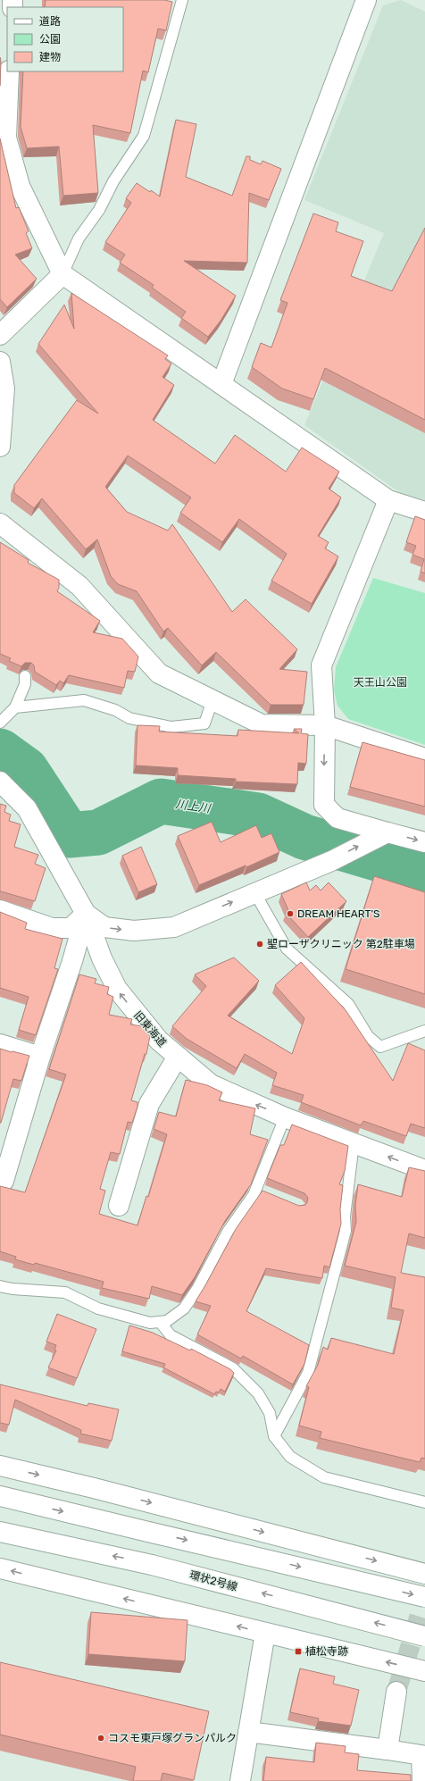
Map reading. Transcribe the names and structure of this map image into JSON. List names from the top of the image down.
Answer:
{
  "streets": {
    "street": ["旧東海道", "環状2号線"]
  },
  "one_way": ["旧東海道"],
  "water": ["川上川"],
  "parks": ["天王山公園"],
  "places": {
    "other": ["DREAM HEART'S", "聖ローザクリニック 第2駐車場", "コスモ東戸塚グランパルク"],
    "transit": ["植松寺跡"]
  },
  "legend": ["道路", "公園", "建物"]
}
